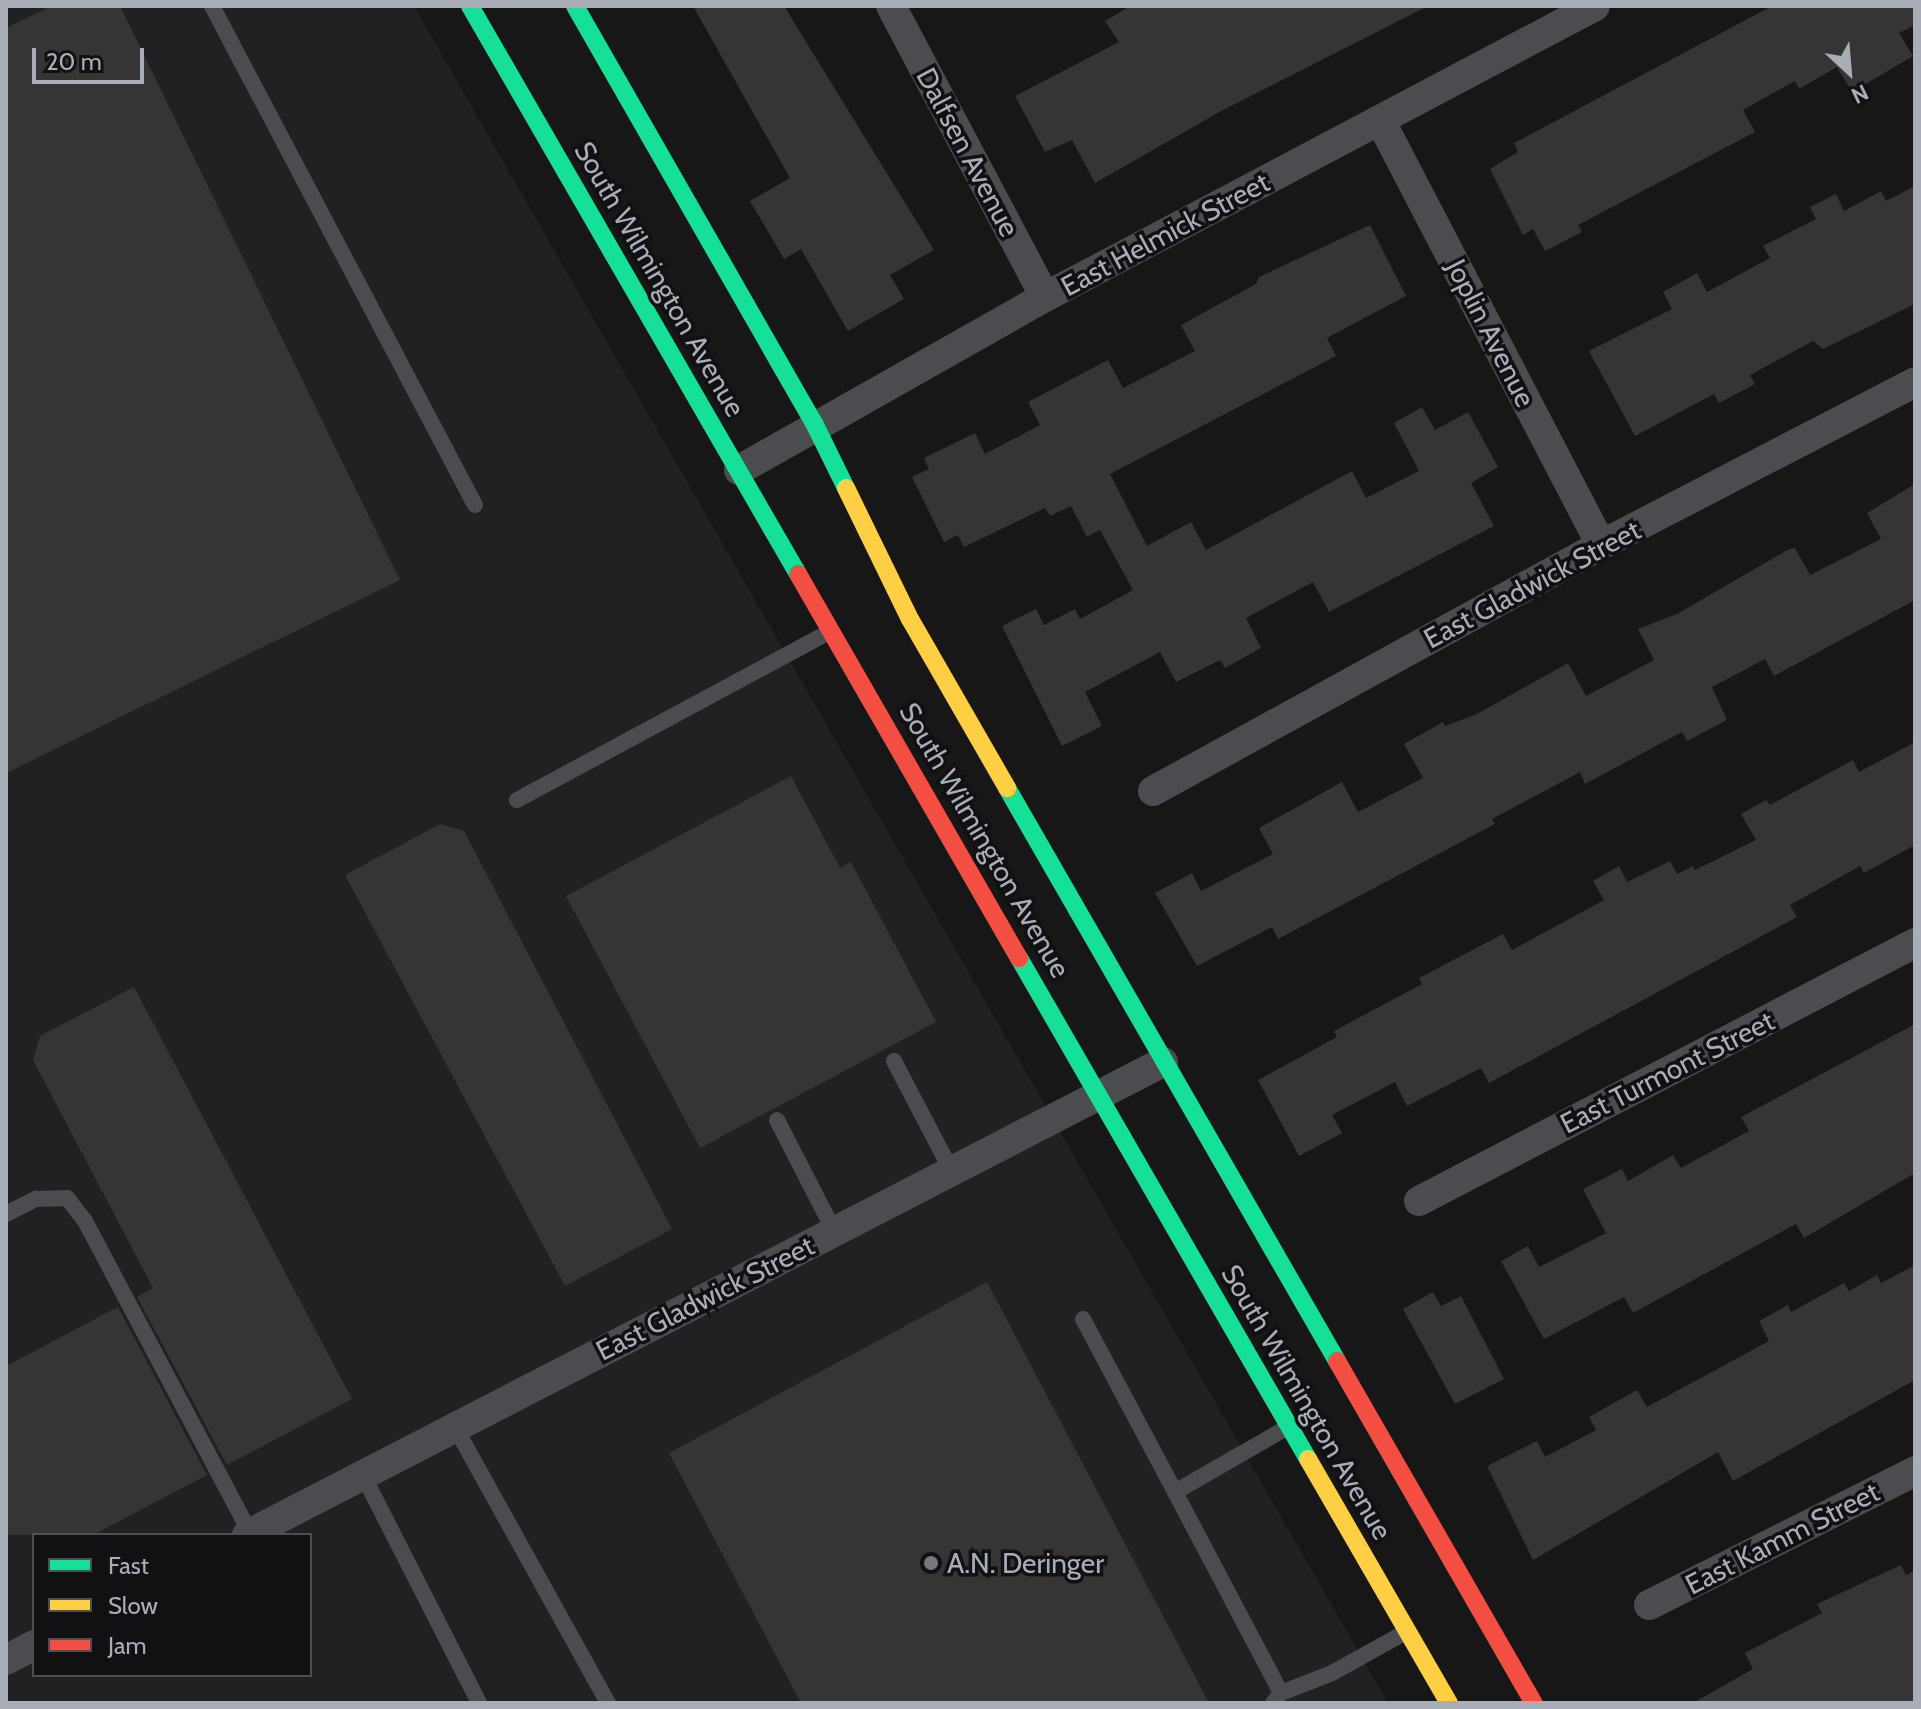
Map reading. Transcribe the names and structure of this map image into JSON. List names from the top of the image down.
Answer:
{
  "streets": {
    "main road": ["South Wilmington Avenue"],
    "street": [
      "Dalfsen Avenue",
      "East Helmick Street",
      "Joplin Avenue",
      "East Gladwick Street",
      "East Turmont Street",
      "East Kamm Street"
    ]
  },
  "crossings": [
    ["Dalfsen Avenue", "East Helmick Street"],
    ["East Helmick Street", "South Wilmington Avenue"],
    ["East Helmick Street", "Joplin Avenue"],
    ["South Wilmington Avenue", "East Gladwick Street"],
    ["Joplin Avenue", "East Gladwick Street"]
  ],
  "places": ["A.N. Deringer"],
  "legend": ["Fast", "Slow", "Jam"],
  "scale_bar": "20 m",
  "north": "bottom right"
}
